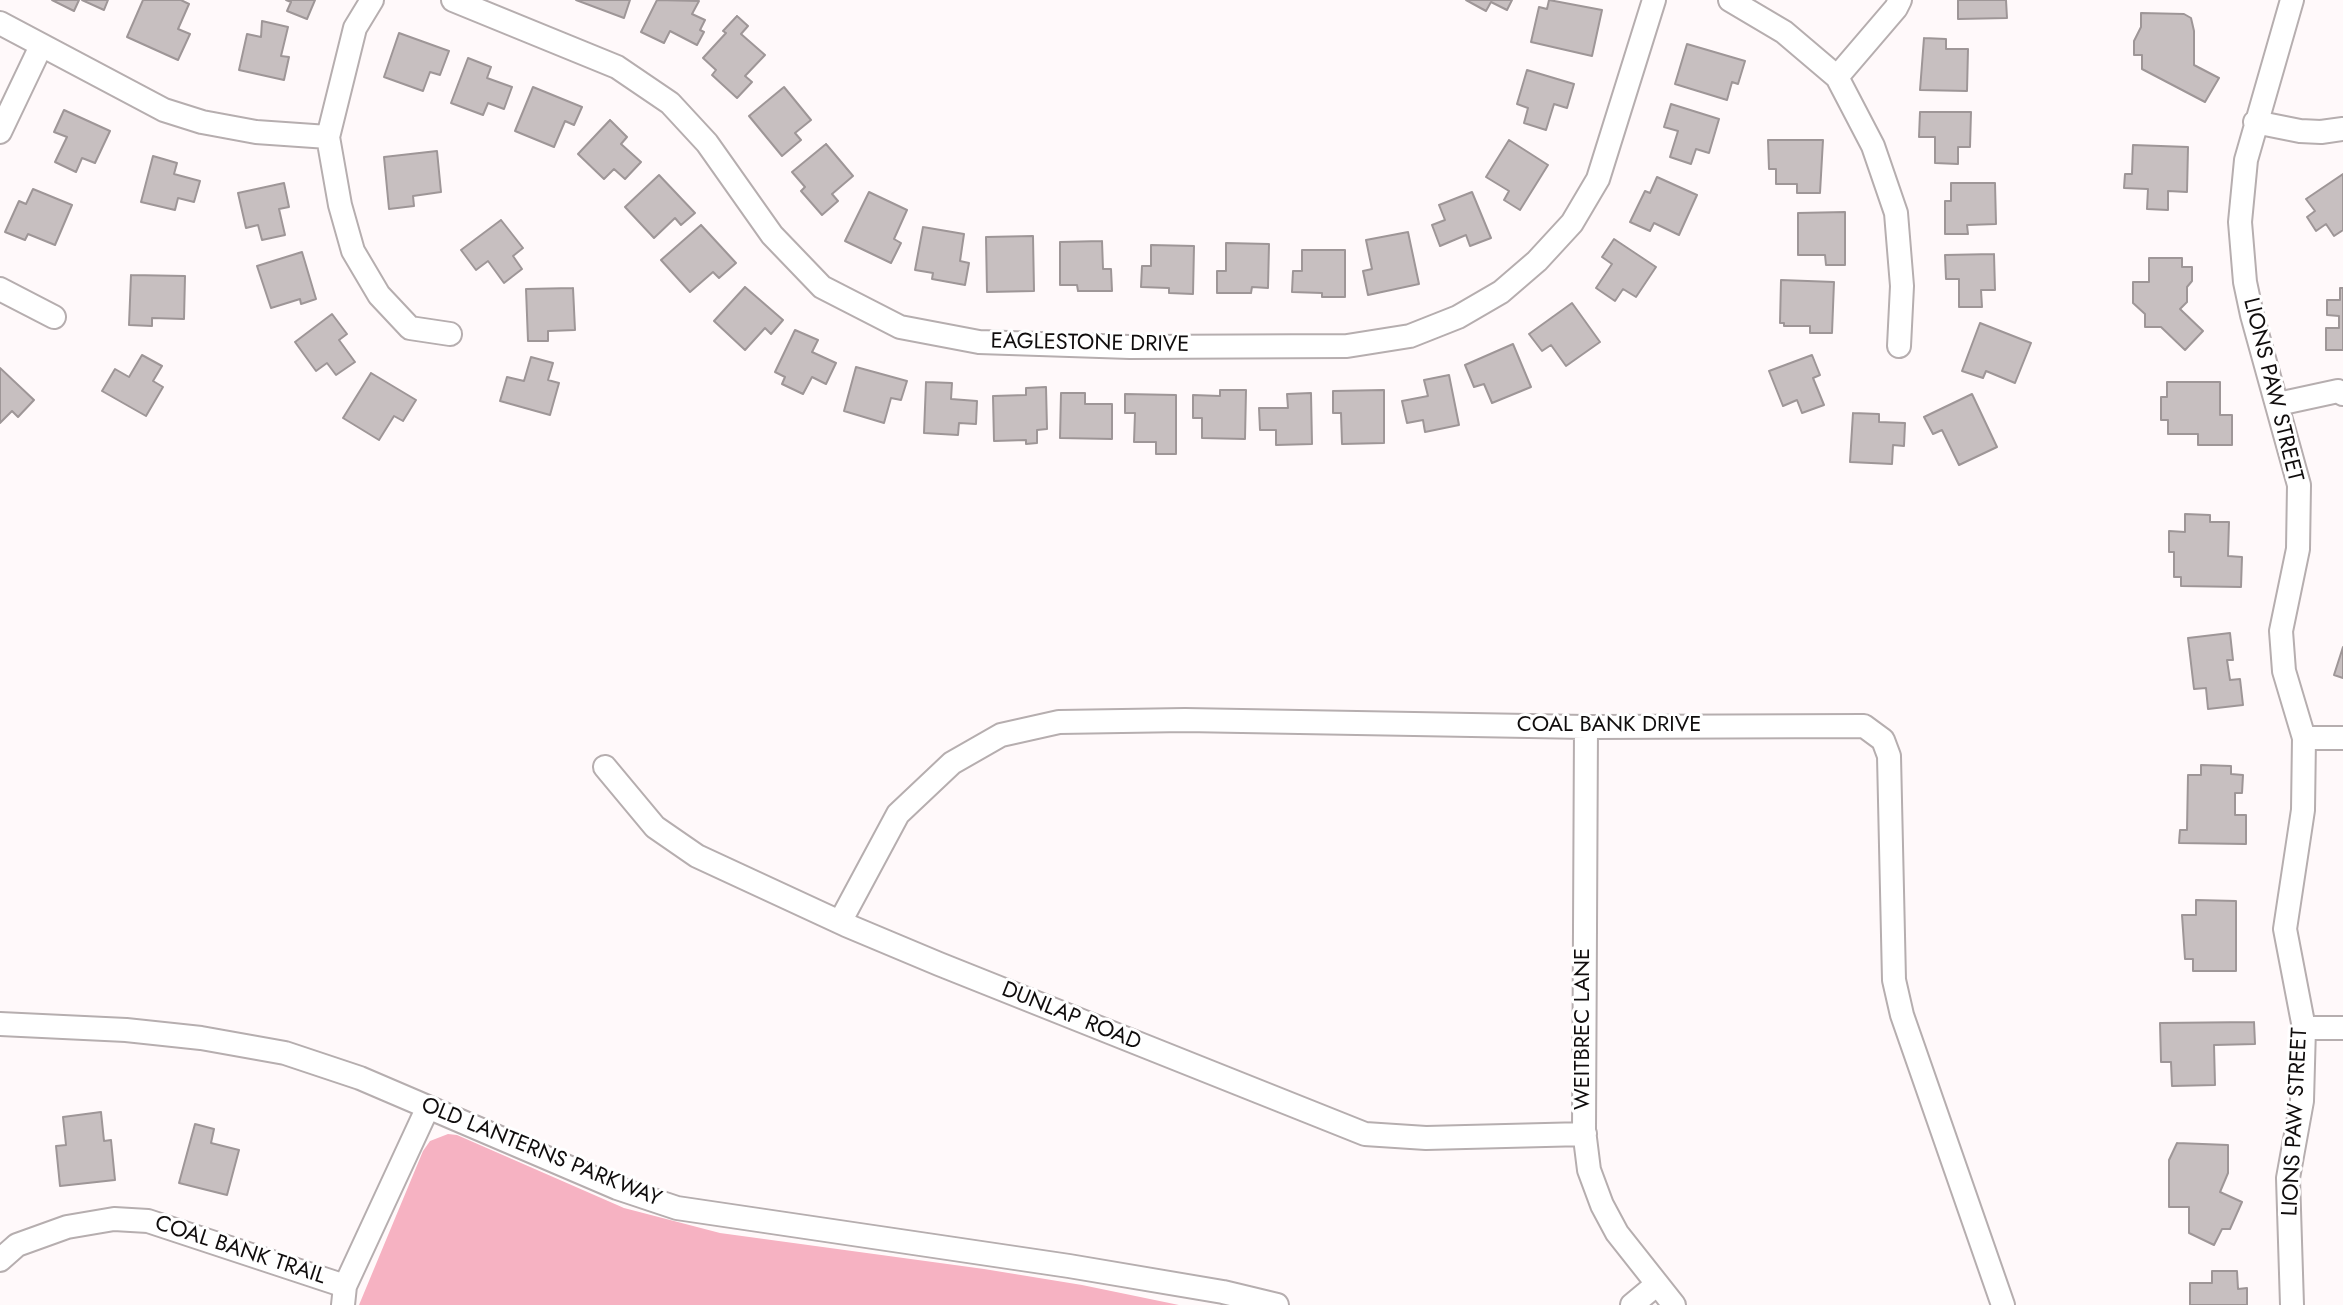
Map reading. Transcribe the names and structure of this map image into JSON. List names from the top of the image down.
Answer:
{
  "streets": {
    "street": [
      "EAGLESTONE DRIVE",
      "LIONS PAW STREET",
      "COAL BANK DRIVE",
      "DUNLAP ROAD",
      "WEITBREC LANE",
      "OLD LANTERNS PARKWAY",
      "COAL BANK TRAIL"
    ]
  },
  "crossings": [
    ["COAL BANK DRIVE", "DUNLAP ROAD"],
    ["COAL BANK DRIVE", "WEITBREC LANE"],
    ["DUNLAP ROAD", "WEITBREC LANE"]
  ]
}
